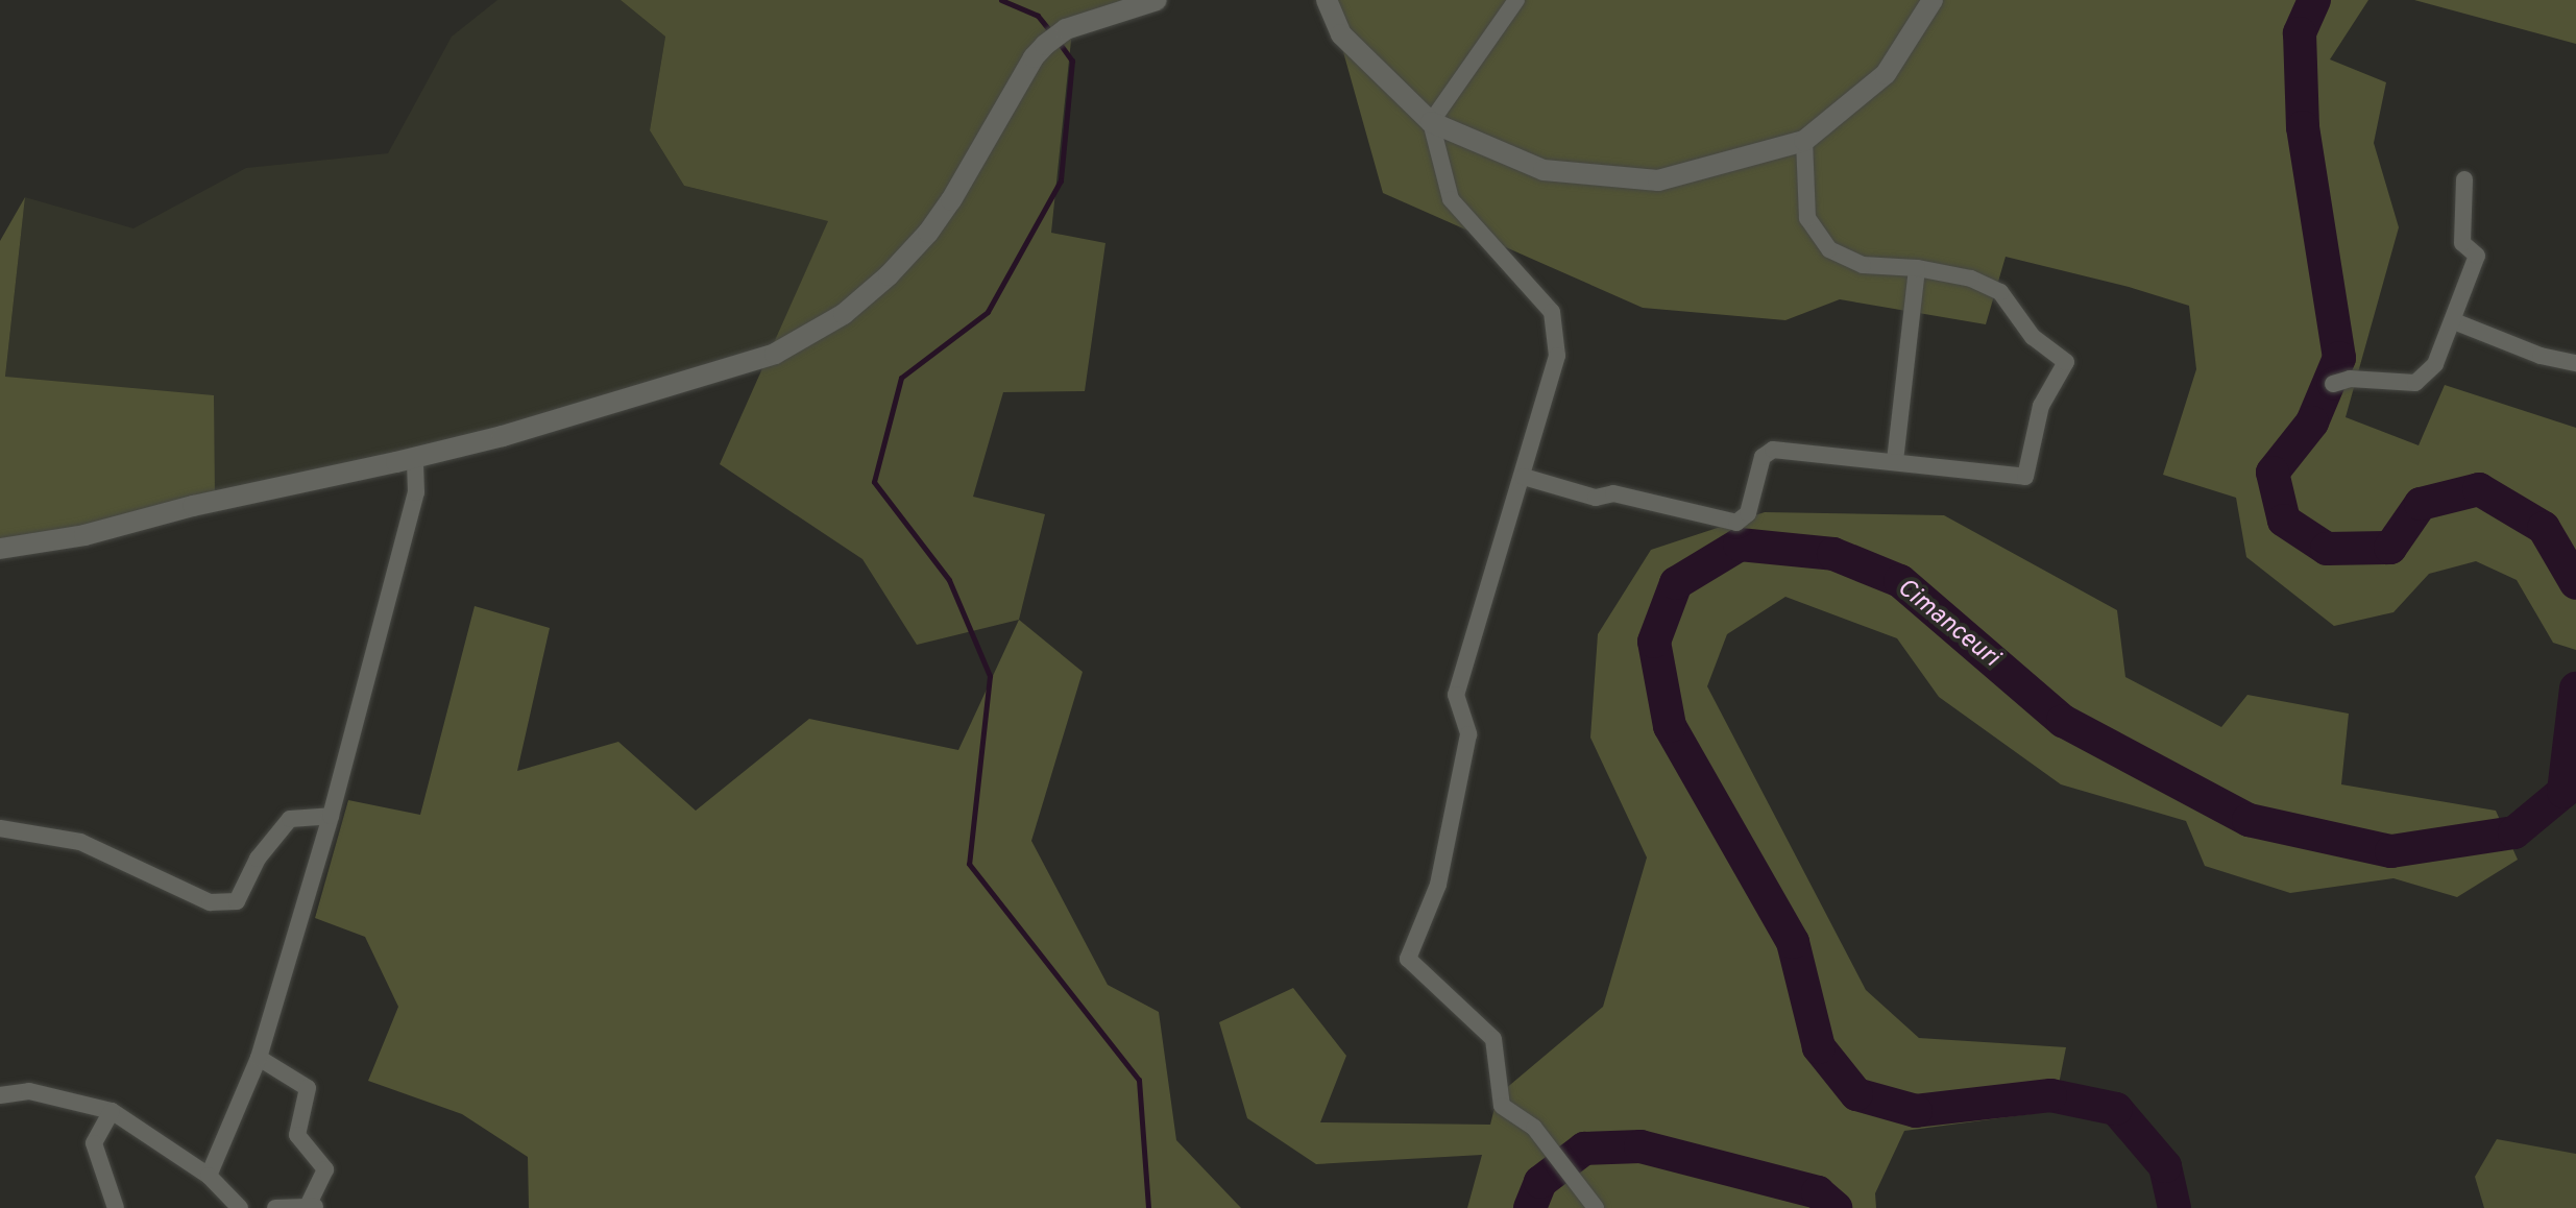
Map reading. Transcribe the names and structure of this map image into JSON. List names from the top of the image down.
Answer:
{
  "water": ["Cimanceuri"]
}
